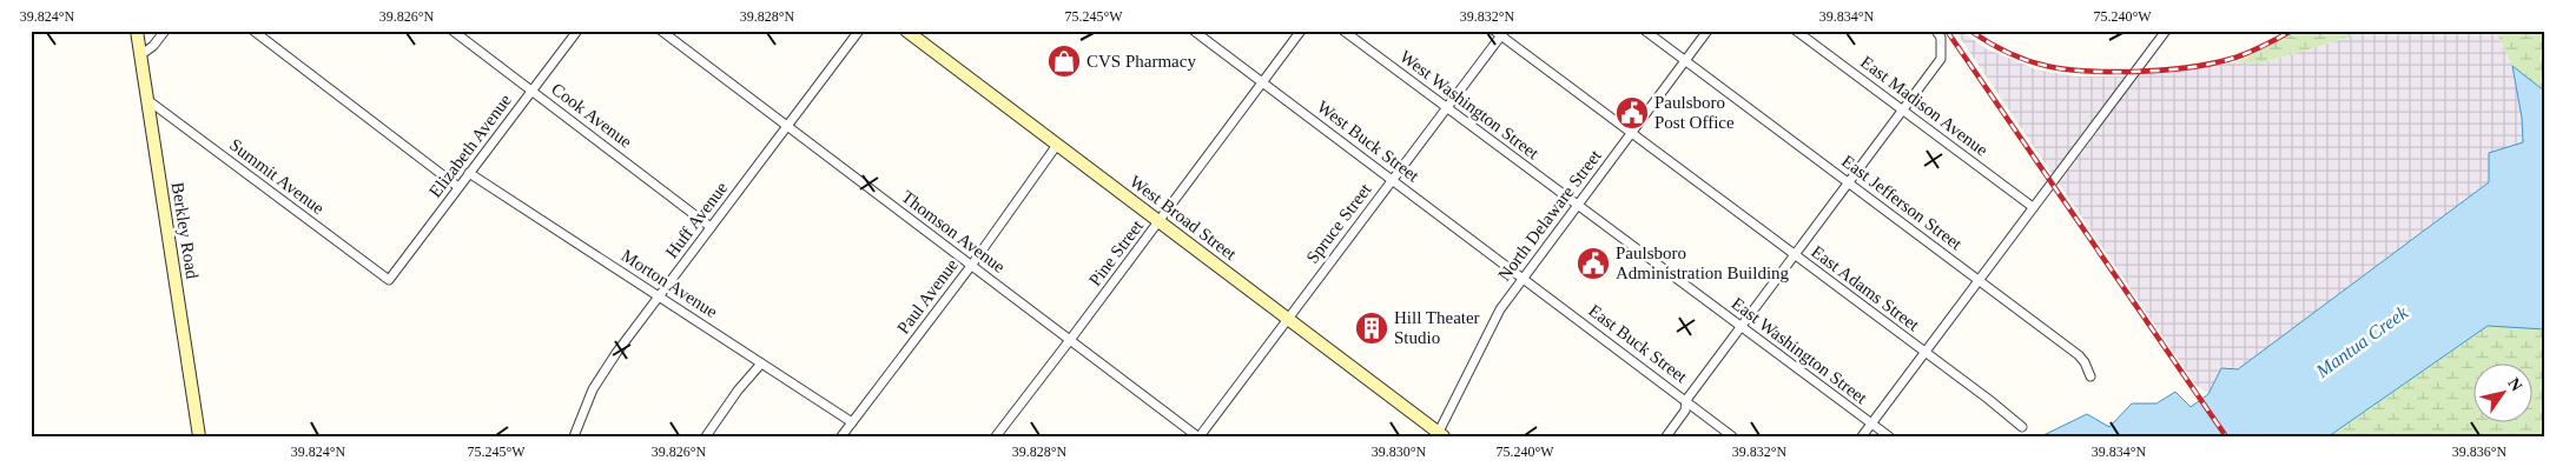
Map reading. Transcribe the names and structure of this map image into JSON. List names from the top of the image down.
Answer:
{
  "streets": {
    "main road": ["West Broad Street", "Berkley Road"],
    "street": [
      "West Washington Street",
      "East Madison Avenue",
      "Cook Avenue",
      "West Buck Street",
      "Elizabeth Avenue",
      "Summit Avenue",
      "East Jefferson Street",
      "North Delaware Street",
      "Huff Avenue",
      "Spruce Street",
      "Thomson Avenue",
      "Pine Street",
      "Morton Avenue",
      "East Adams Street",
      "Paul Avenue",
      "East Buck Street",
      "East Washington Street"
    ]
  },
  "crossings": [
    ["West Washington Street", "North Delaware Street"],
    ["West Washington Street", "Spruce Street"],
    ["West Washington Street", "East Washington Street"],
    ["Cook Avenue", "Elizabeth Avenue"],
    ["Cook Avenue", "Huff Avenue"],
    ["West Buck Street", "North Delaware Street"],
    ["West Buck Street", "Spruce Street"],
    ["West Buck Street", "Pine Street"],
    ["West Buck Street", "East Buck Street"],
    ["Elizabeth Avenue", "Summit Avenue"],
    ["Elizabeth Avenue", "Morton Avenue"],
    ["Summit Avenue", "Berkley Road"],
    ["East Jefferson Street", "North Delaware Street"],
    ["North Delaware Street", "West Broad Street"],
    ["North Delaware Street", "East Adams Street"],
    ["North Delaware Street", "East Buck Street"],
    ["North Delaware Street", "East Washington Street"],
    ["West Broad Street", "Spruce Street"],
    ["West Broad Street", "Pine Street"],
    ["West Broad Street", "Paul Avenue"],
    ["Huff Avenue", "Thomson Avenue"],
    ["Huff Avenue", "Morton Avenue"],
    ["Spruce Street", "Thomson Avenue"],
    ["Spruce Street", "East Adams Street"],
    ["Thomson Avenue", "Pine Street"],
    ["Thomson Avenue", "Paul Avenue"],
    ["Morton Avenue", "Paul Avenue"]
  ],
  "water": ["Mantua Creek"],
  "places": {
    "shop": ["CVS Pharmacy"],
    "public building": ["Paulsboro Post Office", "Paulsboro Administration Building"],
    "building": ["Hill Theater Studio"]
  },
  "north": "top right",
  "coordinates": [
    "39.824°N",
    "39.826°N",
    "39.828°N",
    "75.245°W",
    "39.832°N",
    "39.834°N",
    "75.240°W",
    "39.830°N",
    "39.836°N"
  ]
}
